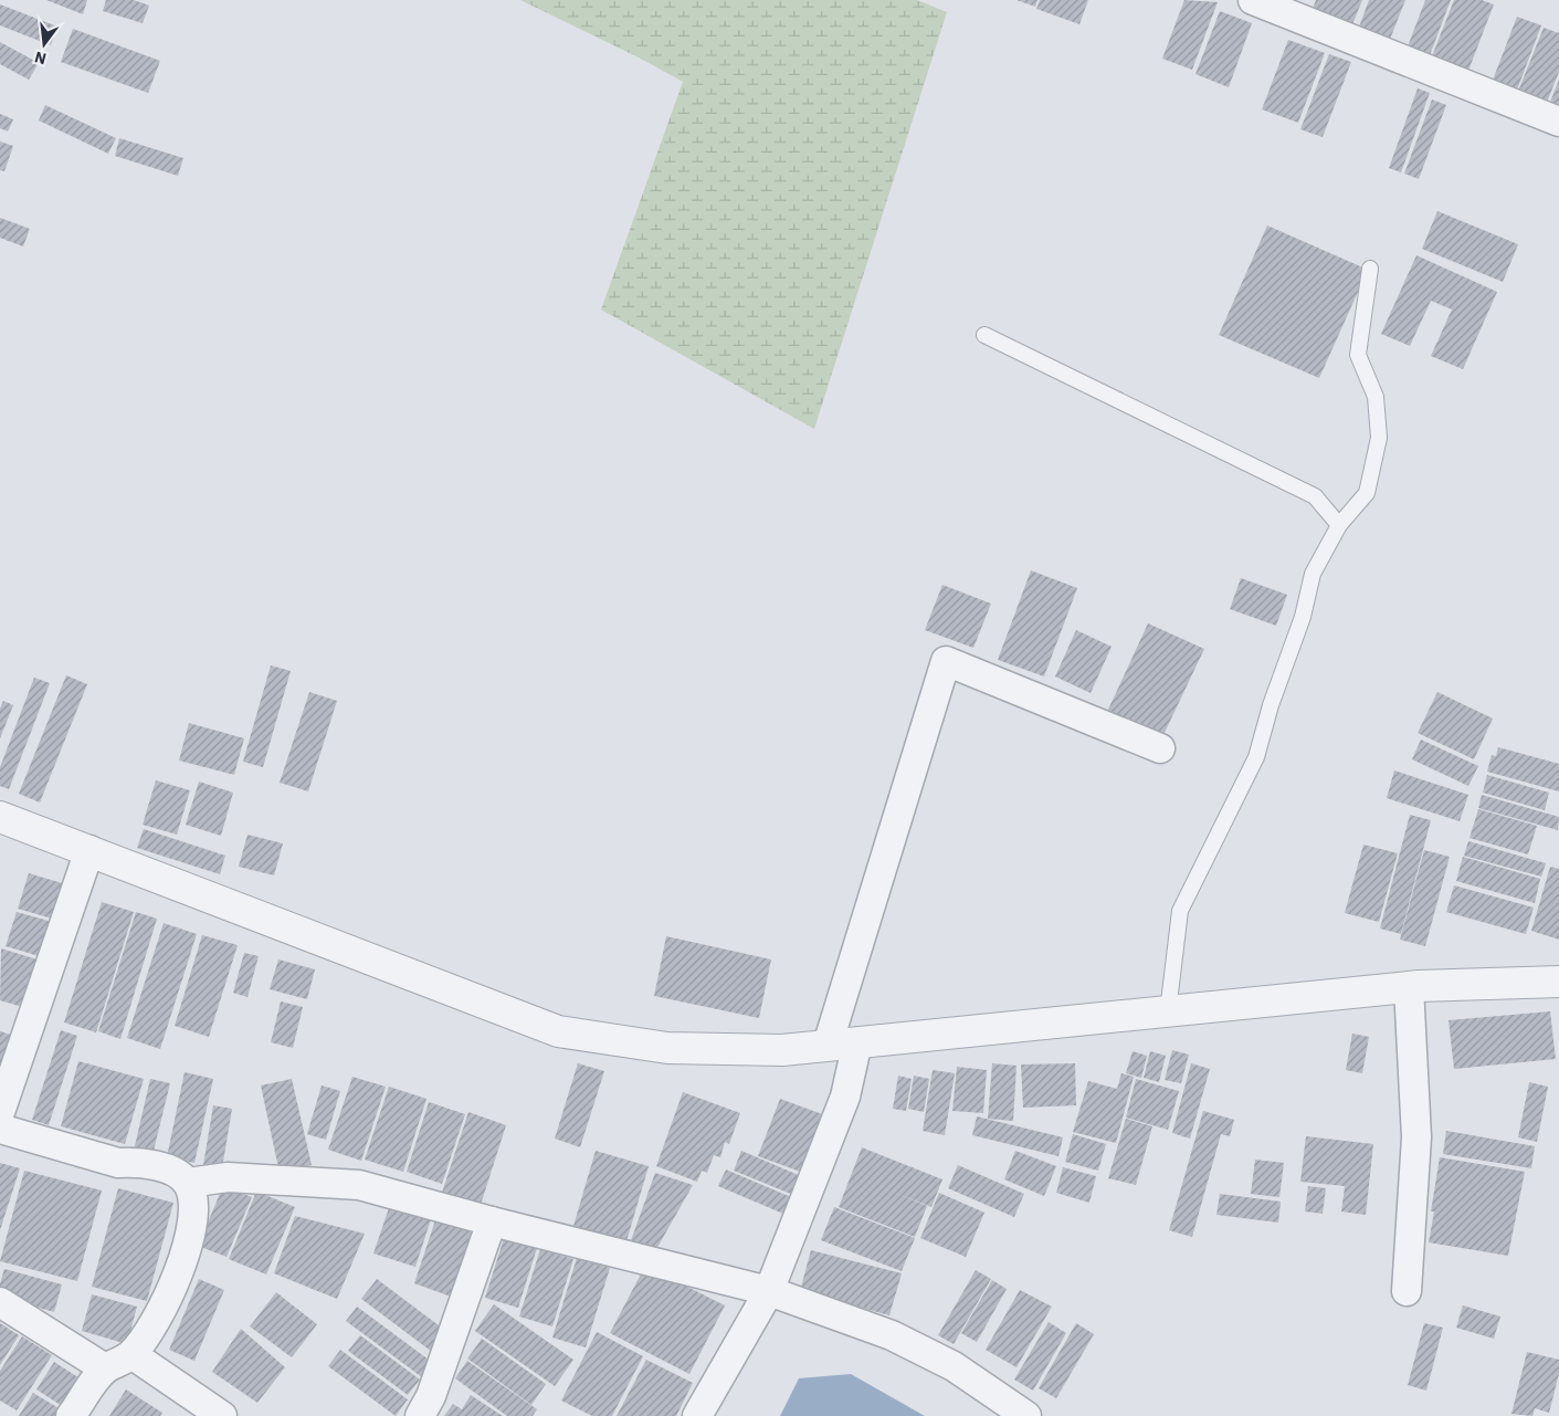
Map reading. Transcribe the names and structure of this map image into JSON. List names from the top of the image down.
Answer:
{
  "north": "bottom"
}
